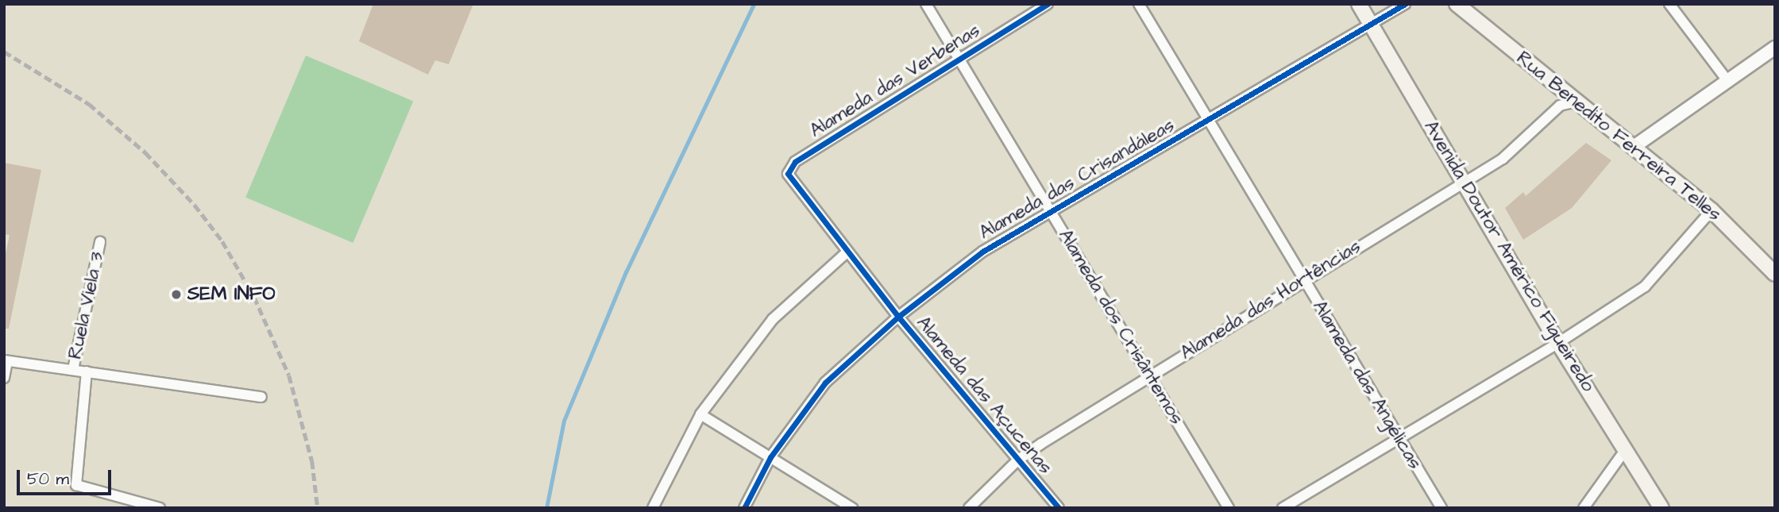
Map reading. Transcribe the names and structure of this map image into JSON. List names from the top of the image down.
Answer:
{
  "streets": {
    "main road": ["Rua Benedito Ferreira Telles", "Avenida Doutor Américo Figueiredo"],
    "street": [
      "Alameda das Verbenas",
      "Alameda das Crisandáleas",
      "Alameda das Hortências",
      "Ruela Viela 3",
      "Alameda dos Crisântemos",
      "Alameda das Angélicas",
      "Alameda das Açucenas"
    ]
  },
  "crossings": [
    ["Alameda das Verbenas", "Alameda dos Crisântemos"],
    ["Alameda das Verbenas", "Alameda das Açucenas"],
    ["Rua Benedito Ferreira Telles", "Alameda das Hortências"],
    ["Alameda das Crisandáleas", "Avenida Doutor Américo Figueiredo"],
    ["Alameda das Crisandáleas", "Alameda dos Crisântemos"],
    ["Alameda das Crisandáleas", "Alameda das Angélicas"],
    ["Alameda das Crisandáleas", "Alameda das Açucenas"],
    ["Avenida Doutor Américo Figueiredo", "Alameda das Hortências"],
    ["Alameda das Hortências", "Alameda dos Crisântemos"],
    ["Alameda das Hortências", "Alameda das Angélicas"],
    ["Alameda das Hortências", "Alameda das Açucenas"]
  ],
  "places": ["SEM INFO"],
  "scale_bar": "50 m"
}
